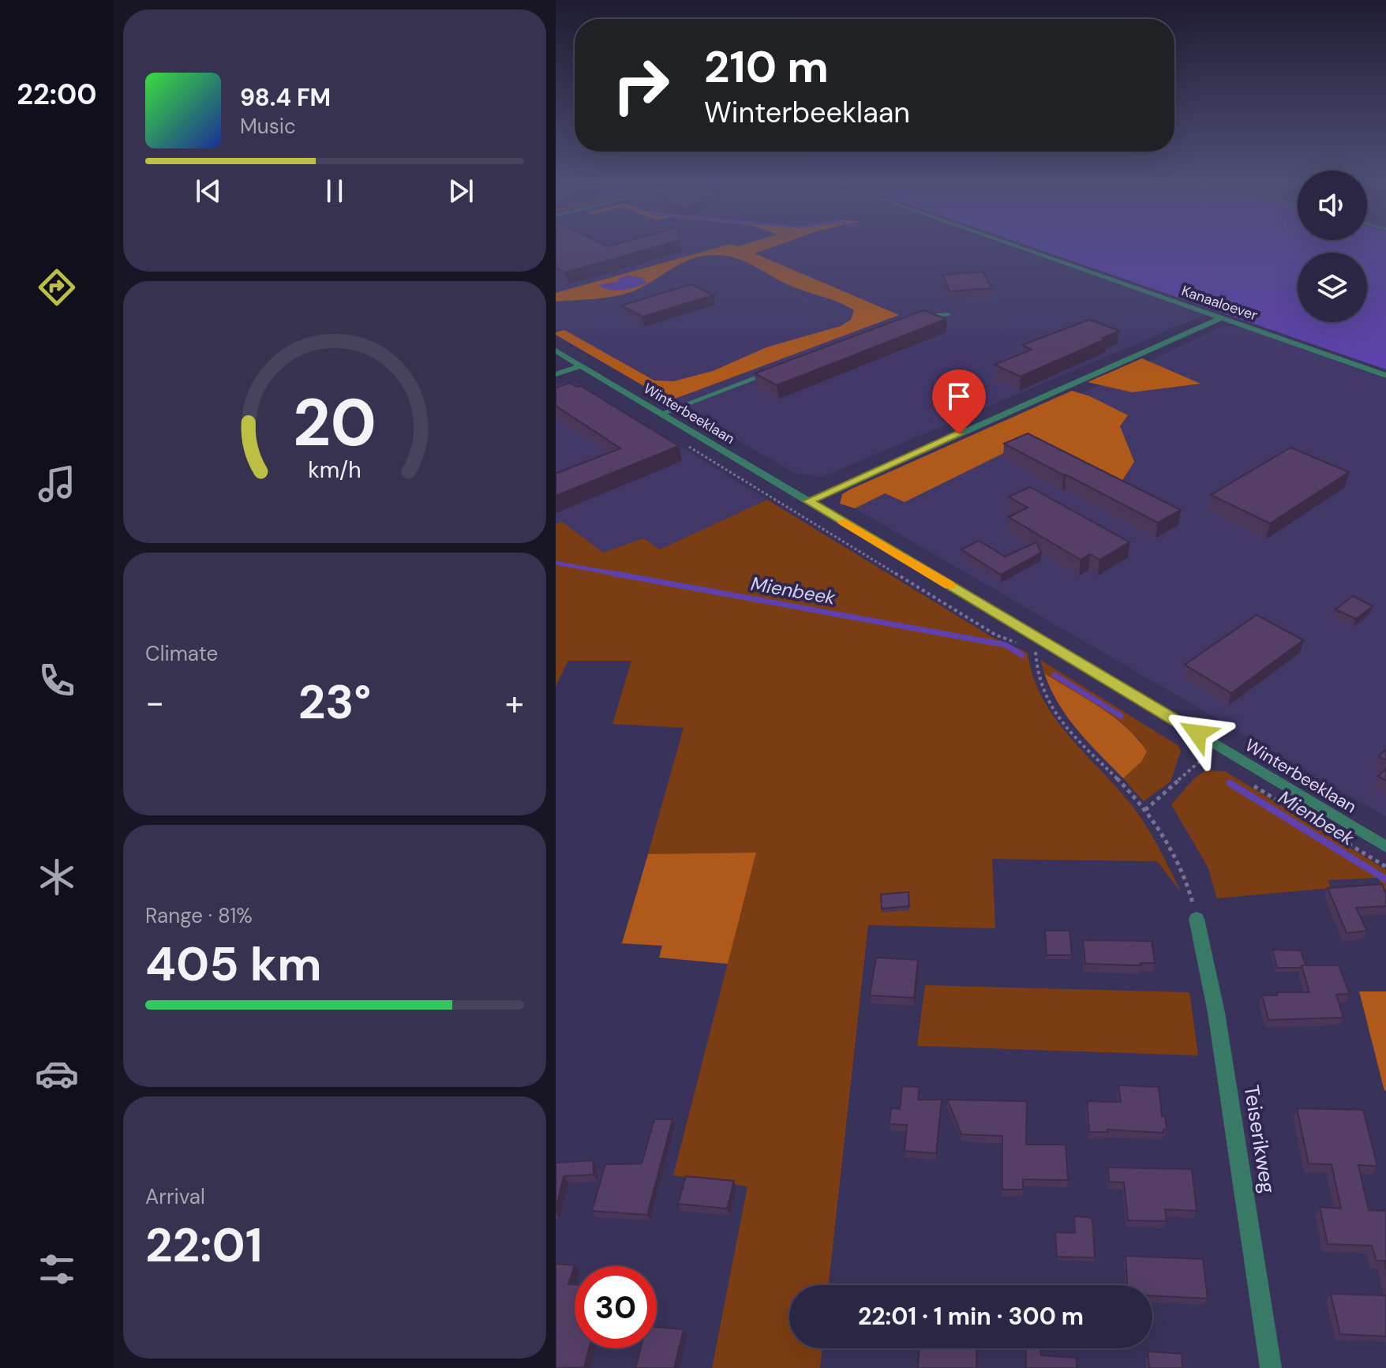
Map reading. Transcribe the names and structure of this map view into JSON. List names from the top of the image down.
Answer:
{
  "streets": {
    "street": ["Kanaaloever", "Winterbeeklaan", "Teiserikweg"]
  },
  "water": ["Mienbeek"],
  "page": {
    "tabs": "22:00",
    "turn": ["210 m", "Winterbeeklaan"],
    "song": ["98.4 FM", "Music"],
    "tile": [
      "Climate",
      ["Range · 81%", "405 km"],
      ["Arrival", "22:01"]
    ],
    "heat": ["−", "23°", "+"],
    "limit": "30",
    "trip": "22:01 · 1 min · 300 m",
    "gauge": ["20", "km/h"]
  }
}
